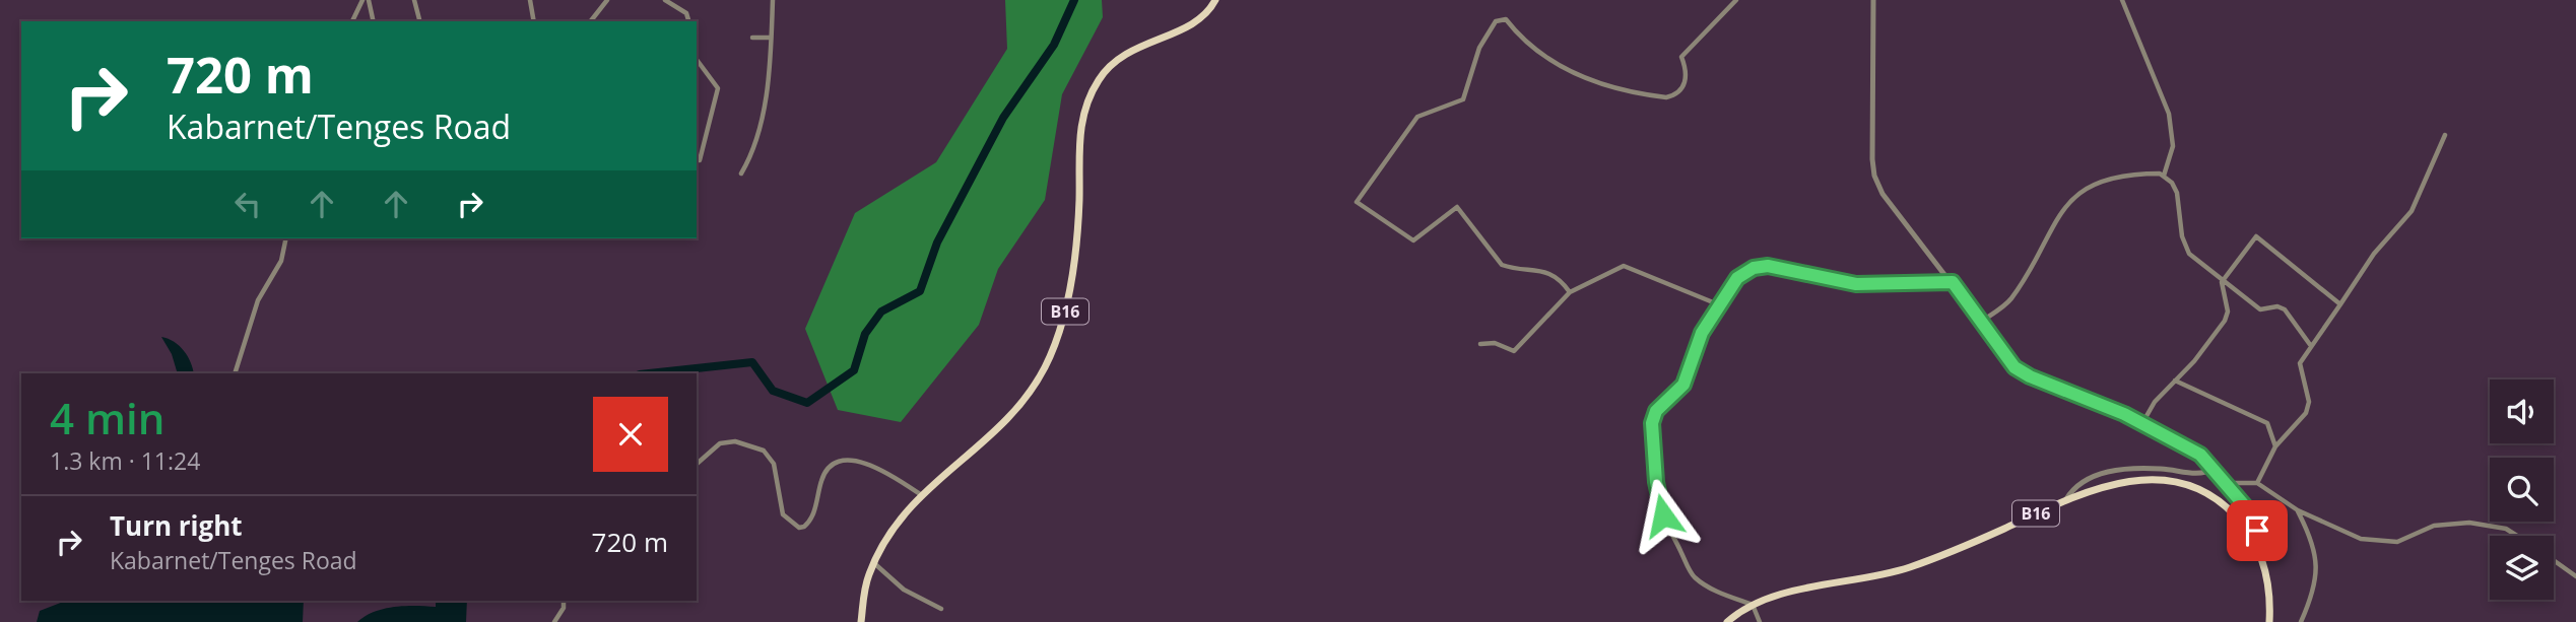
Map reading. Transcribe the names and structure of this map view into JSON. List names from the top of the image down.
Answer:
{
  "streets": {
    "main road": ["B16"]
  },
  "page": {
    "turn": ["720 m", "Kabarnet/Tenges Road"],
    "heading": ["4 min", "1.3 km · 11:24"],
    "list": [
      {
        "name": "Turn right",
        "note": "Kabarnet/Tenges Road",
        "value": "720 m"
      }
    ]
  }
}
